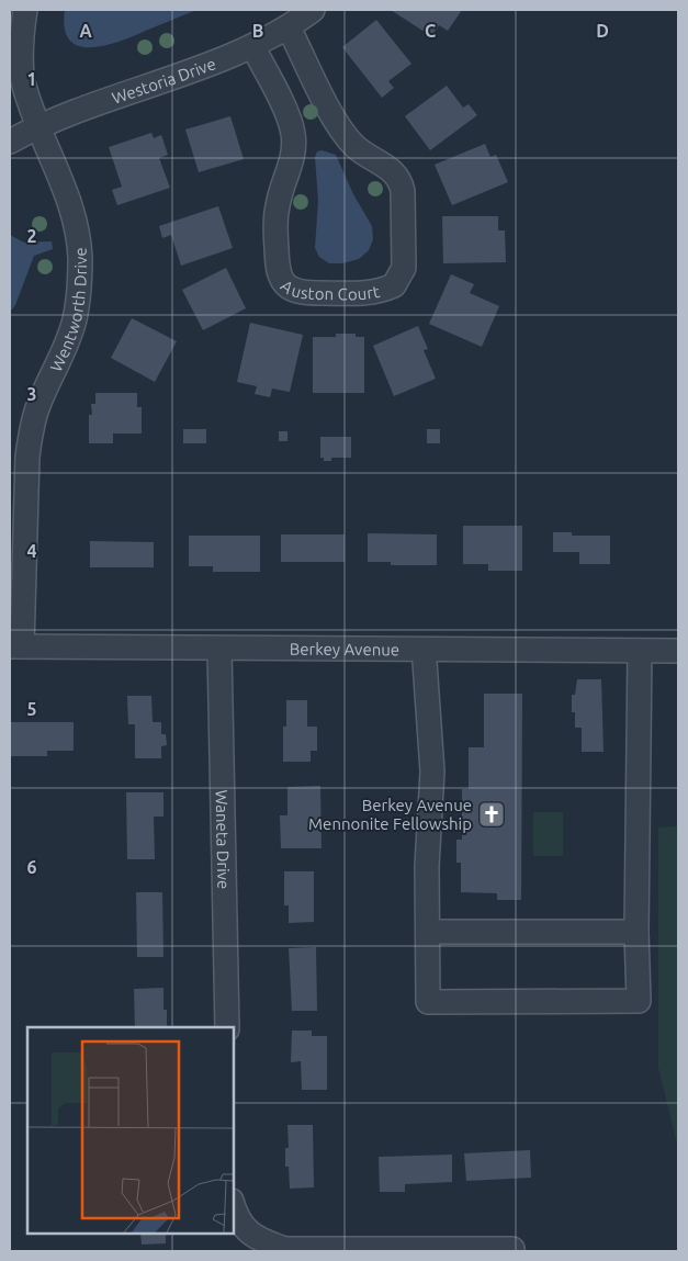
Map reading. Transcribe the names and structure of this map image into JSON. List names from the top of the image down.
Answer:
{
  "streets": {
    "street": [
      "Westoria Drive",
      "Auston Court",
      "Wentworth Drive",
      "Berkey Avenue",
      "Waneta Drive"
    ]
  },
  "crossings": [
    ["Westoria Drive", "Auston Court"],
    ["Westoria Drive", "Wentworth Drive"],
    ["Wentworth Drive", "Berkey Avenue"],
    ["Berkey Avenue", "Waneta Drive"]
  ],
  "places": {
    "church": ["Berkey Avenue Mennonite Fellowship"]
  },
  "grid": {
    "columns": [
      "A",
      "B",
      "C",
      "D"
    ],
    "rows": [
      "1",
      "2",
      "3",
      "4",
      "5",
      "6"
    ]
  }
}
